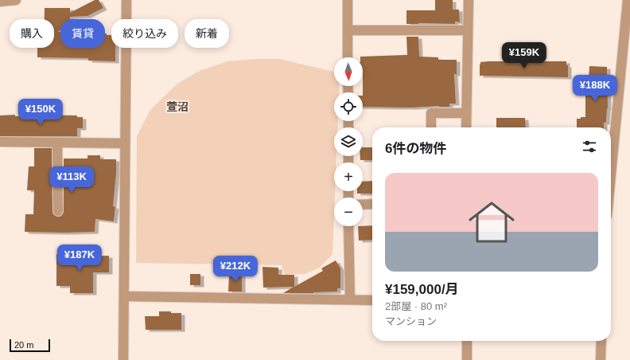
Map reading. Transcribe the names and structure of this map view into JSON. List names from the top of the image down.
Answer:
{
  "districts": ["萱沼"],
  "scale_bar": "20 m",
  "north": "bottom",
  "page": {
    "chip": [
      "購入",
      "賃貸",
      "絞り込み",
      "新着"
    ],
    "price": [
      "¥159K",
      "¥188K",
      "¥150K",
      "¥113K",
      "¥187K",
      "¥212K"
    ],
    "map_buttons": ["+", "−"],
    "heading": "6件の物件",
    "list": [
      {
        "name": "¥159,000/月",
        "note": "2部屋 · 80 m² · マンション"
      }
    ],
    "scale": "20 m"
  }
}
